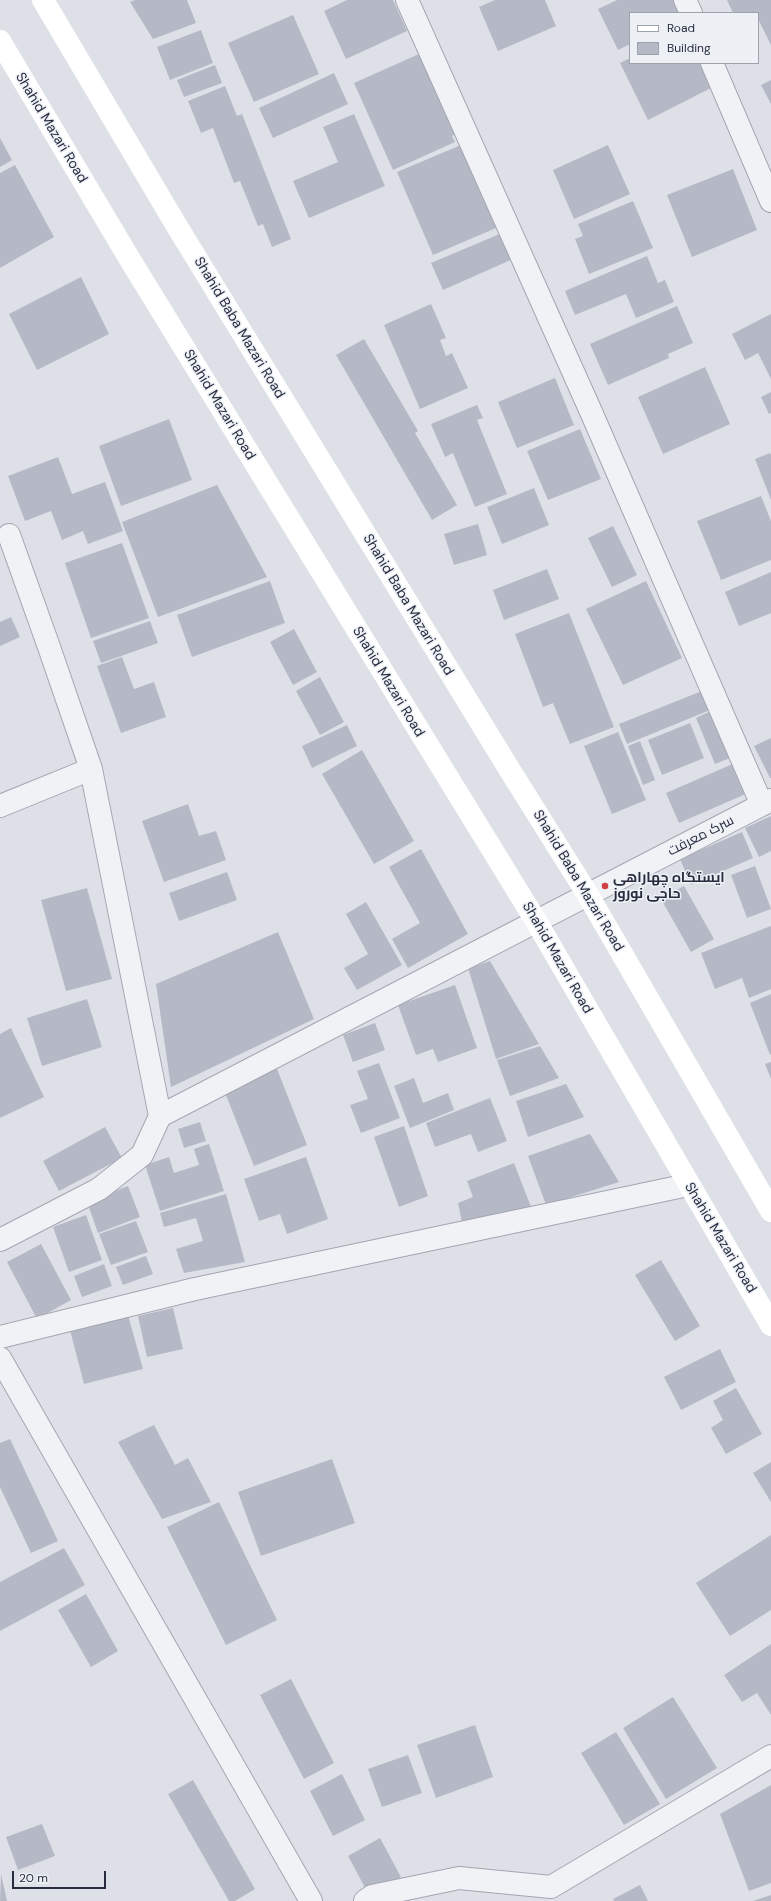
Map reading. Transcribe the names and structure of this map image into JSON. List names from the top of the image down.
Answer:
{
  "streets": {
    "main road": ["Shahid Mazari Road", "Shahid Baba Mazari Road"],
    "street": ["سرک معرفت"]
  },
  "crossings": [
    ["Shahid Mazari Road", "سرک معرفت"],
    ["Shahid Baba Mazari Road", "سرک معرفت"]
  ],
  "places": ["ایستگاه چهاراهی حاجی نوروز"],
  "legend": ["Road", "Building"],
  "scale_bar": "20 m"
}
